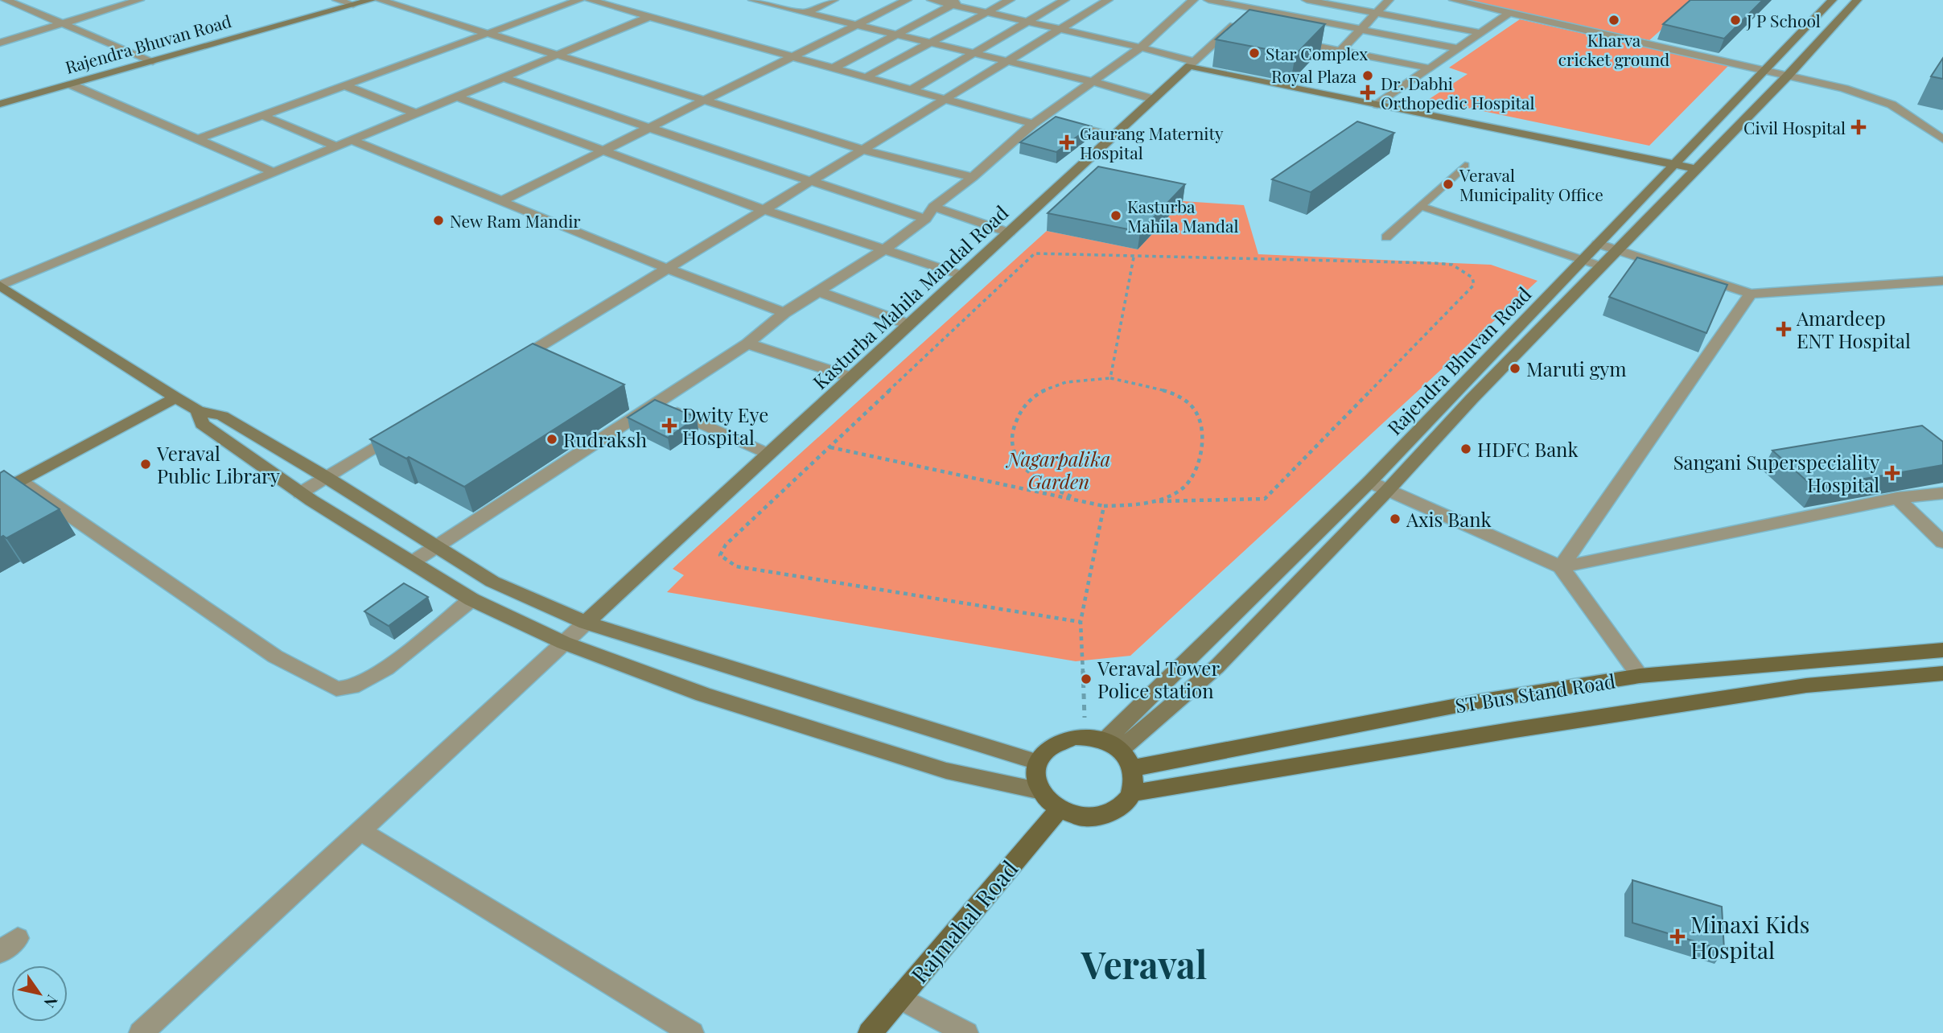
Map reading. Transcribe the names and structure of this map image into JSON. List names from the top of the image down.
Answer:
{
  "streets": {
    "main road": ["ST Bus Stand Road", "Rajmahal Road"],
    "street": ["Rajendra Bhuvan Road", "Kasturba Mahila Mandal Road"]
  },
  "crossings": [
    ["Rajendra Bhuvan Road", "ST Bus Stand Road"],
    ["Rajendra Bhuvan Road", "Rajmahal Road"],
    ["ST Bus Stand Road", "Rajmahal Road"]
  ],
  "districts": ["Veraval"],
  "parks": ["Nagarpalika Garden"],
  "places": {
    "other": [
      "Kharva cricket ground",
      "J P School",
      "Star Complex",
      "Royal Plaza",
      "Veraval Municipality Office",
      "Kasturba Mahila Mandal",
      "New Ram Mandir",
      "Maruti gym",
      "Rudraksh",
      "HDFC Bank",
      "Veraval Public Library",
      "Axis Bank",
      "Veraval Tower Police station"
    ],
    "health": [
      "Dr. Dabhi Orthopedic Hospital",
      "Civil Hospital",
      "Gaurang Maternity Hospital",
      "Amardeep ENT Hospital",
      "Dwity Eye Hospital",
      "Sangani Superspeciality Hospital",
      "Minaxi Kids Hospital"
    ]
  },
  "north": "bottom right"
}
